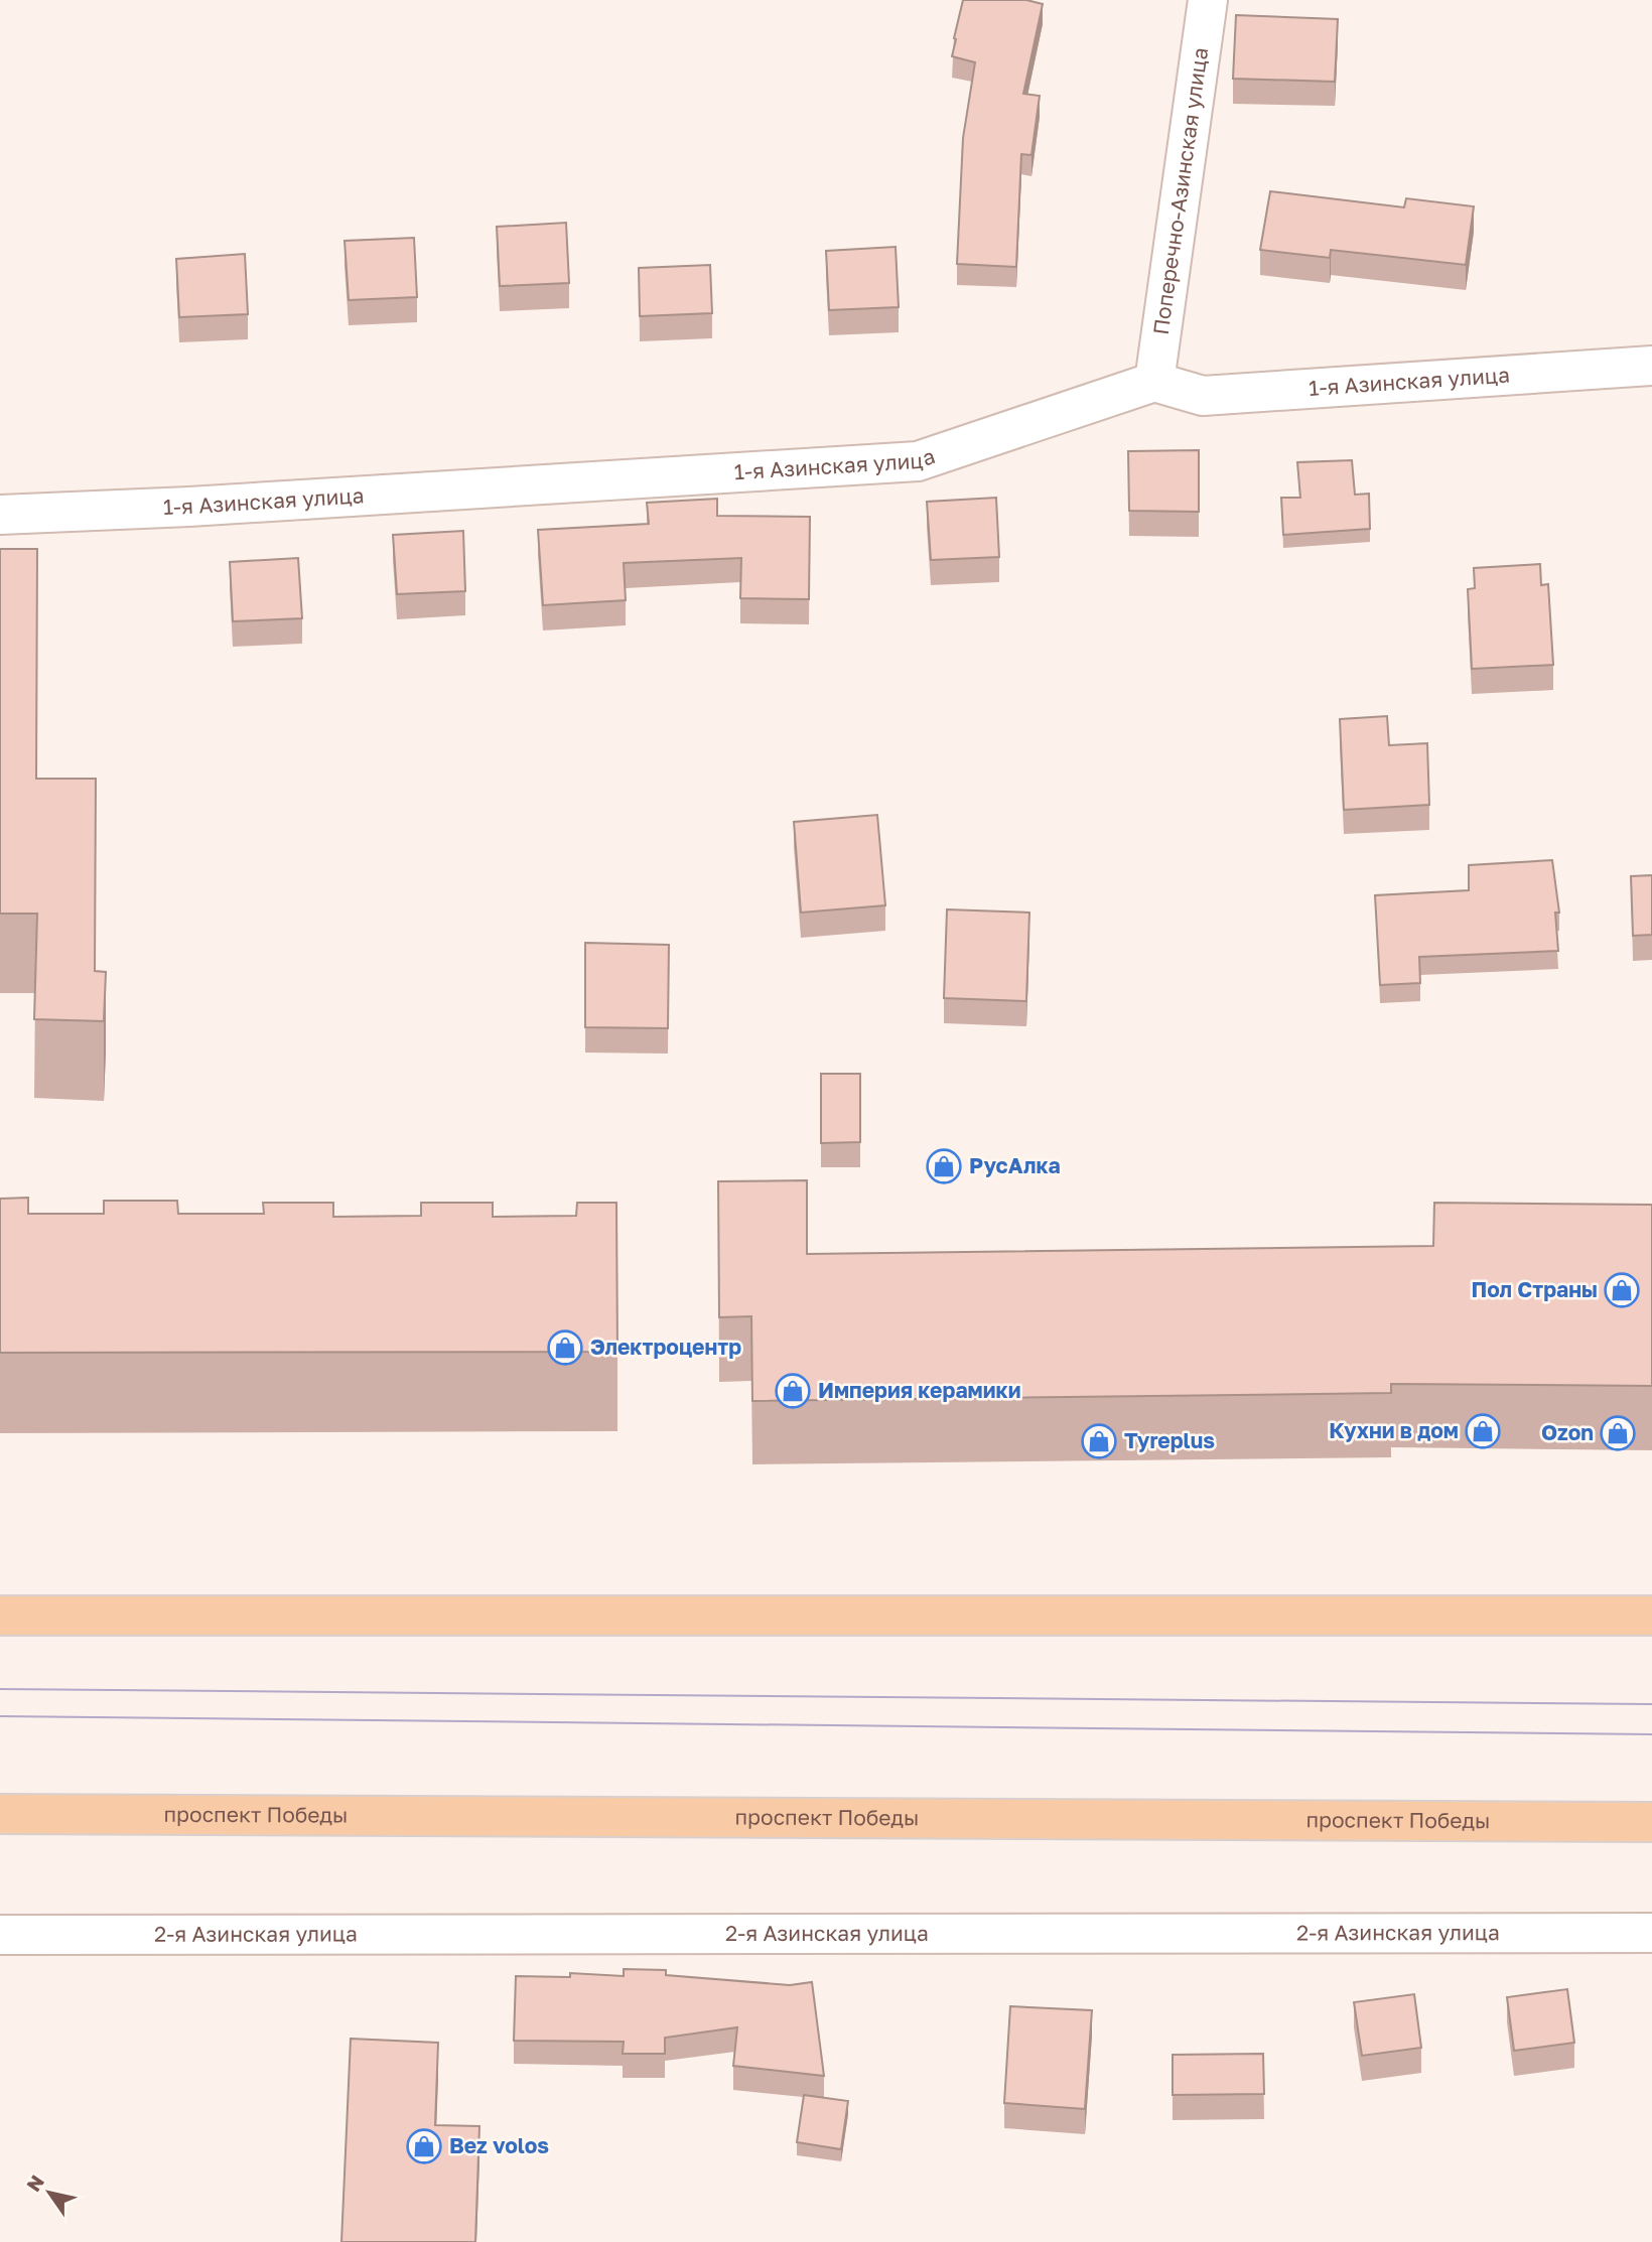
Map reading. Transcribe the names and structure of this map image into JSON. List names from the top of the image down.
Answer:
{
  "streets": {
    "main road": ["проспект Победы"],
    "street": ["Поперечно-Азинская улица", "1-я Азинская улица", "2-я Азинская улица"]
  },
  "crossings": [
    ["Поперечно-Азинская улица", "1-я Азинская улица"]
  ],
  "places": {
    "shop": [
      "РусАлка",
      "Пол Страны",
      "Электроцентр",
      "Империя керамики",
      "Кухни в дом",
      "Ozon",
      "Tyreplus",
      "Bez volos"
    ]
  },
  "north": "top left"
}
